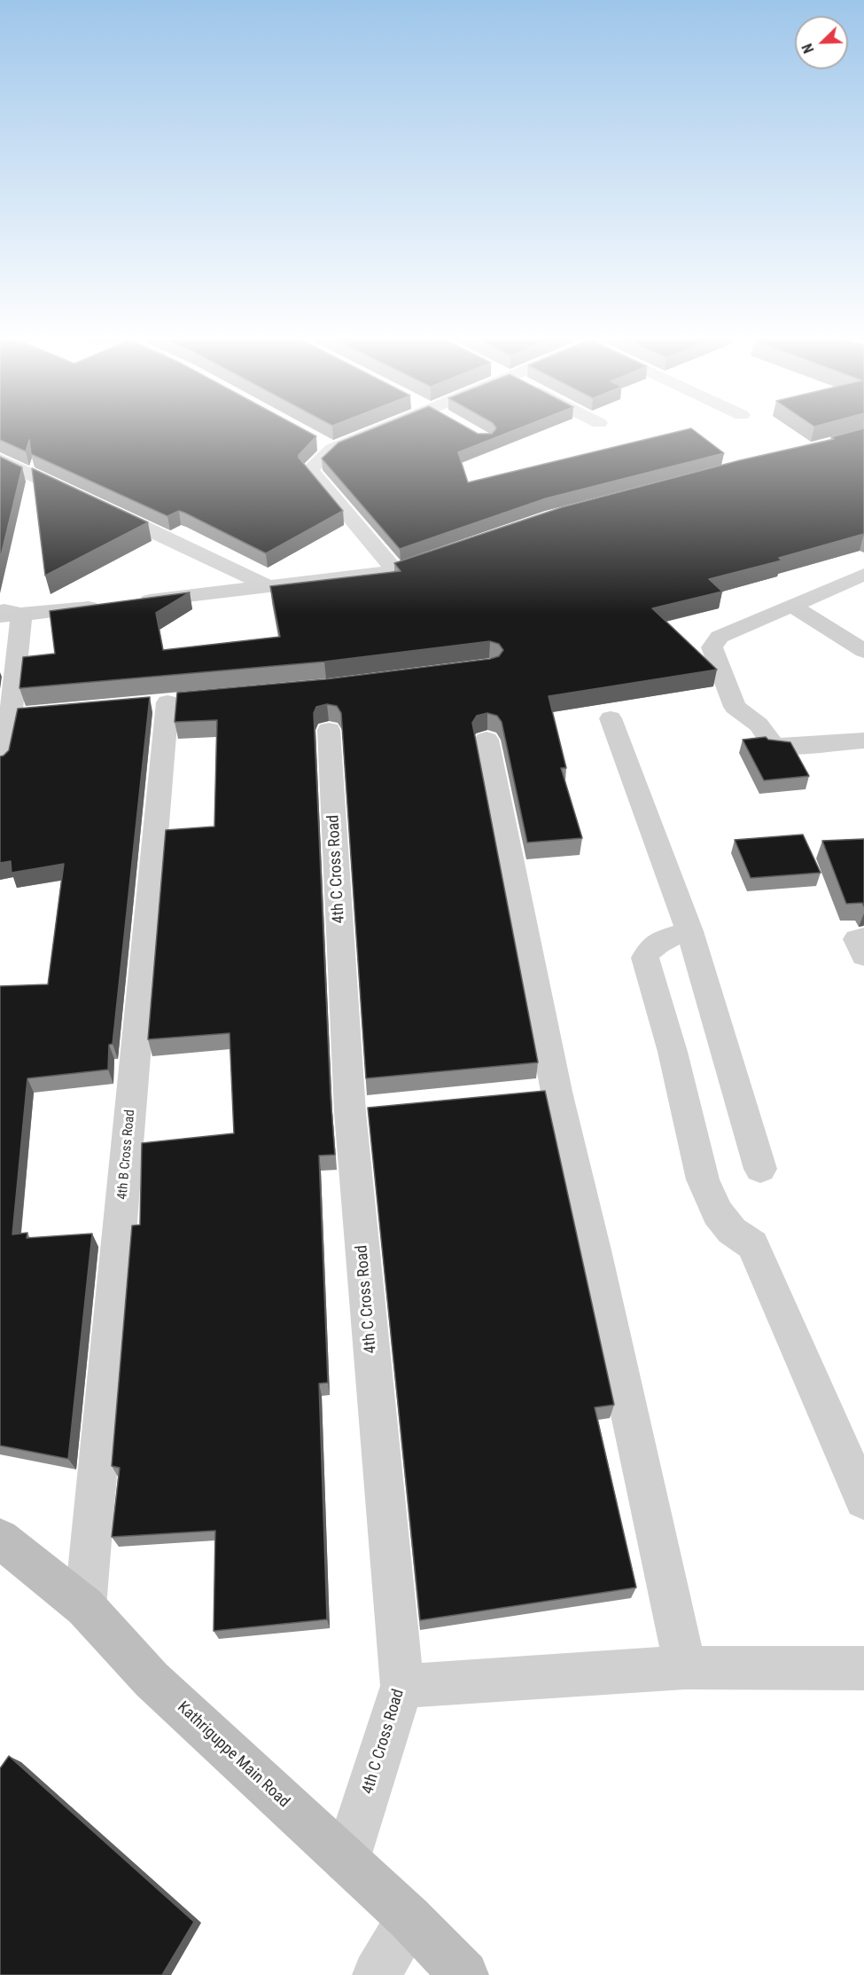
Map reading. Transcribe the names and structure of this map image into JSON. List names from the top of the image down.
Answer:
{
  "streets": {
    "main road": ["Kathriguppe Main Road"],
    "street": ["4th C Cross Road", "4th B Cross Road"]
  },
  "crossings": [
    ["4th C Cross Road", "Kathriguppe Main Road"],
    ["4th B Cross Road", "Kathriguppe Main Road"]
  ],
  "north": "bottom left"
}
